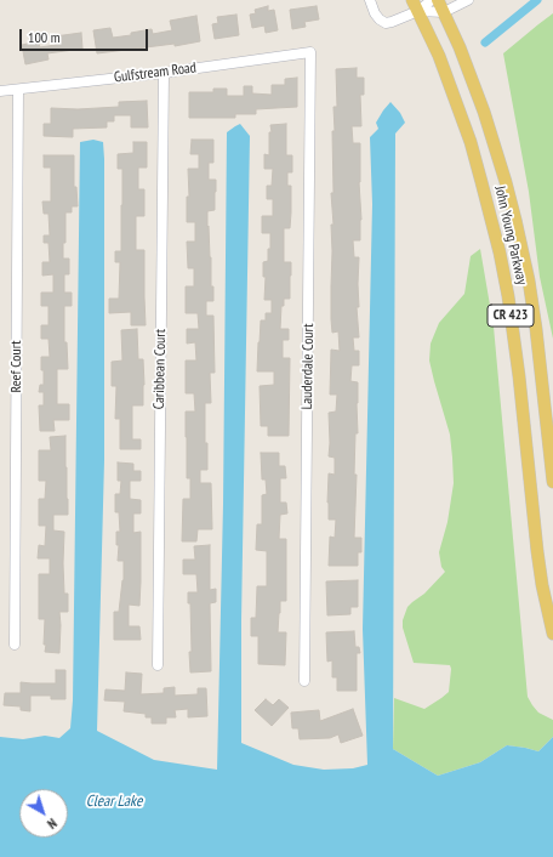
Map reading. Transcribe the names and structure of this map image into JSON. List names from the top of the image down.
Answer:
{
  "streets": {
    "main road": ["John Young Parkway", "CR 423"],
    "street": [
      "Gulfstream Road",
      "Reef Court",
      "Lauderdale Court",
      "Caribbean Court"
    ]
  },
  "crossings": [
    ["Gulfstream Road", "Reef Court"],
    ["Gulfstream Road", "Lauderdale Court"],
    ["Gulfstream Road", "Caribbean Court"]
  ],
  "water": ["Clear Lake"],
  "scale_bar": "100 m",
  "north": "bottom right"
}
